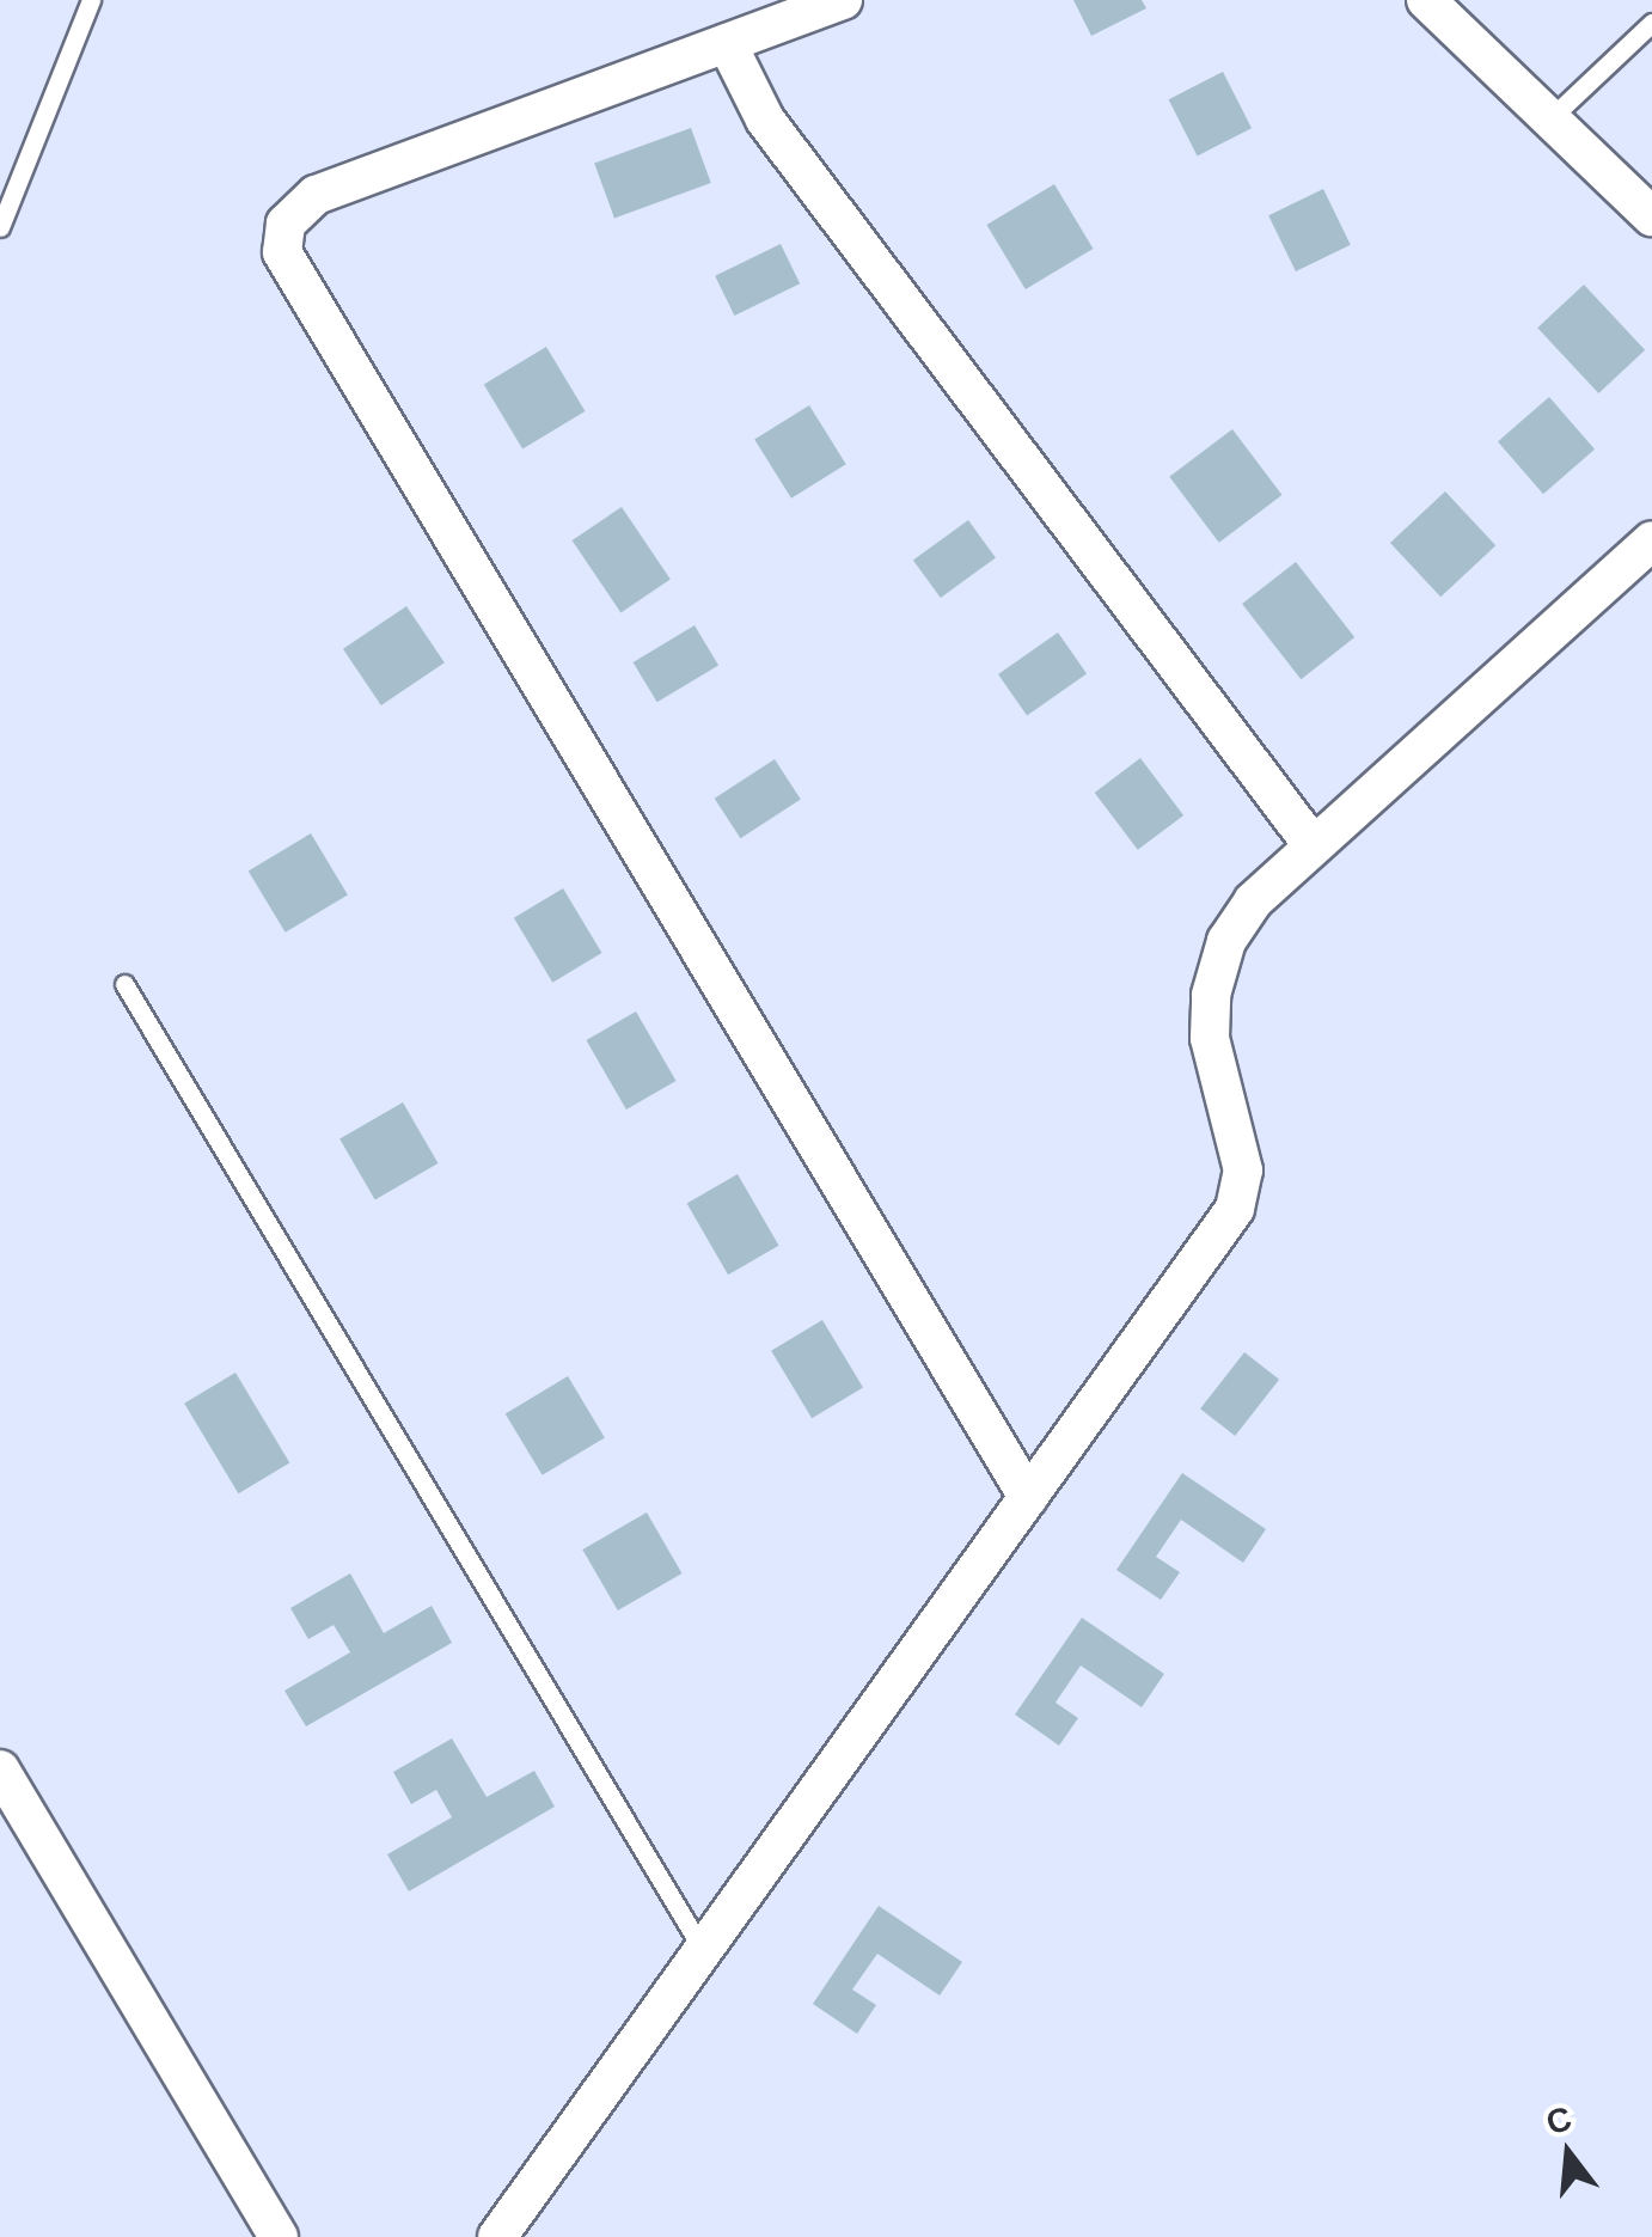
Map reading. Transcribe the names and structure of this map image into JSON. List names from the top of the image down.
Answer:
{
  "north": "top"
}
